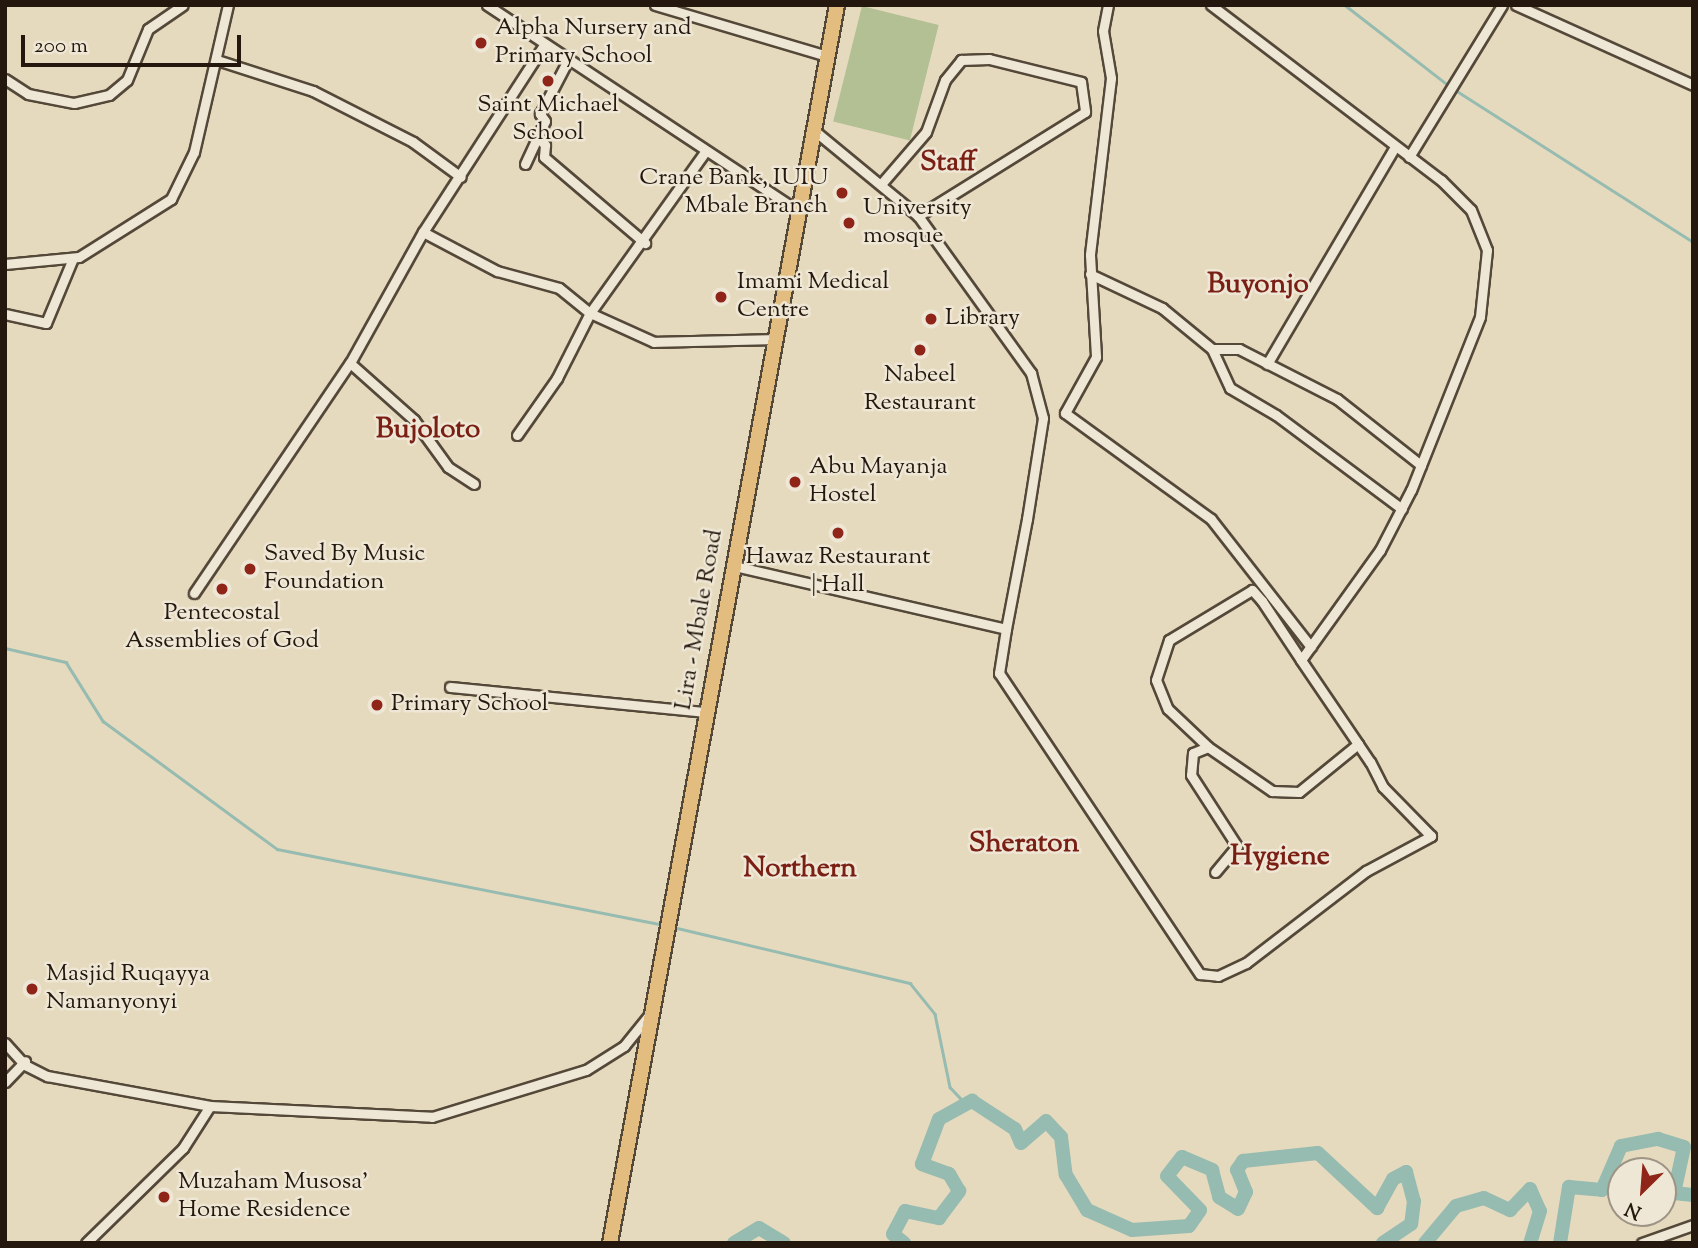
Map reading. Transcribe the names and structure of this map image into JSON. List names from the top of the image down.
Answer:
{
  "streets": {
    "main road": ["Lira - Mbale Road"]
  },
  "districts": [
    "Staff",
    "Buyonjo",
    "Bujoloto",
    "Sheraton",
    "Hygiene",
    "Northern"
  ],
  "places": [
    "Alpha Nursery and Primary School",
    "Saint Michael School",
    "Crane Bank, IUIU Mbale Branch",
    "University mosque",
    "Imami Medical Centre",
    "Library",
    "Nabeel Restaurant",
    "Abu Mayanja Hostel",
    "Hawaz Restaurant | Hall",
    "Saved By Music Foundation",
    "Pentecostal Assemblies of God",
    "Primary School",
    "Masjid Ruqayya Namanyonyi",
    "Muzaham Musosa' Home Residence"
  ],
  "scale_bar": "200 m",
  "north": "bottom left"
}
